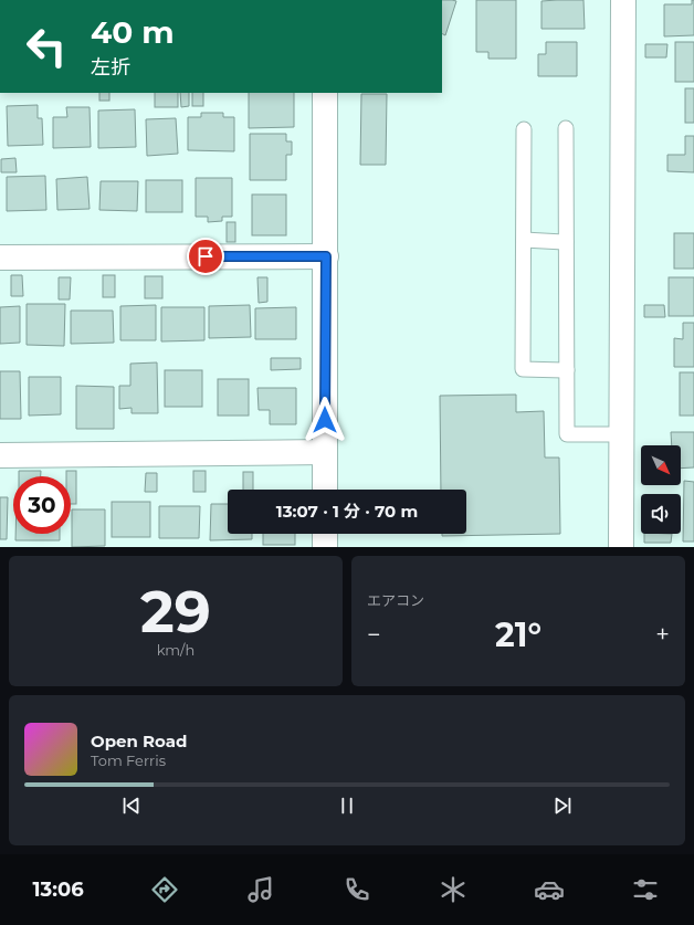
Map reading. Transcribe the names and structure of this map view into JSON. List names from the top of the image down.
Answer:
{
  "north": "bottom right",
  "page": {
    "turn": ["40 m", "左折"],
    "limit": "30",
    "trip": "13:07 · 1 分 · 70 m",
    "tile": [
      ["29", "km/h"],
      "エアコン"
    ],
    "heat": ["−", "21°", "+"],
    "song": ["Open Road", "Tom Ferris"],
    "tabs": "13:06"
  }
}
